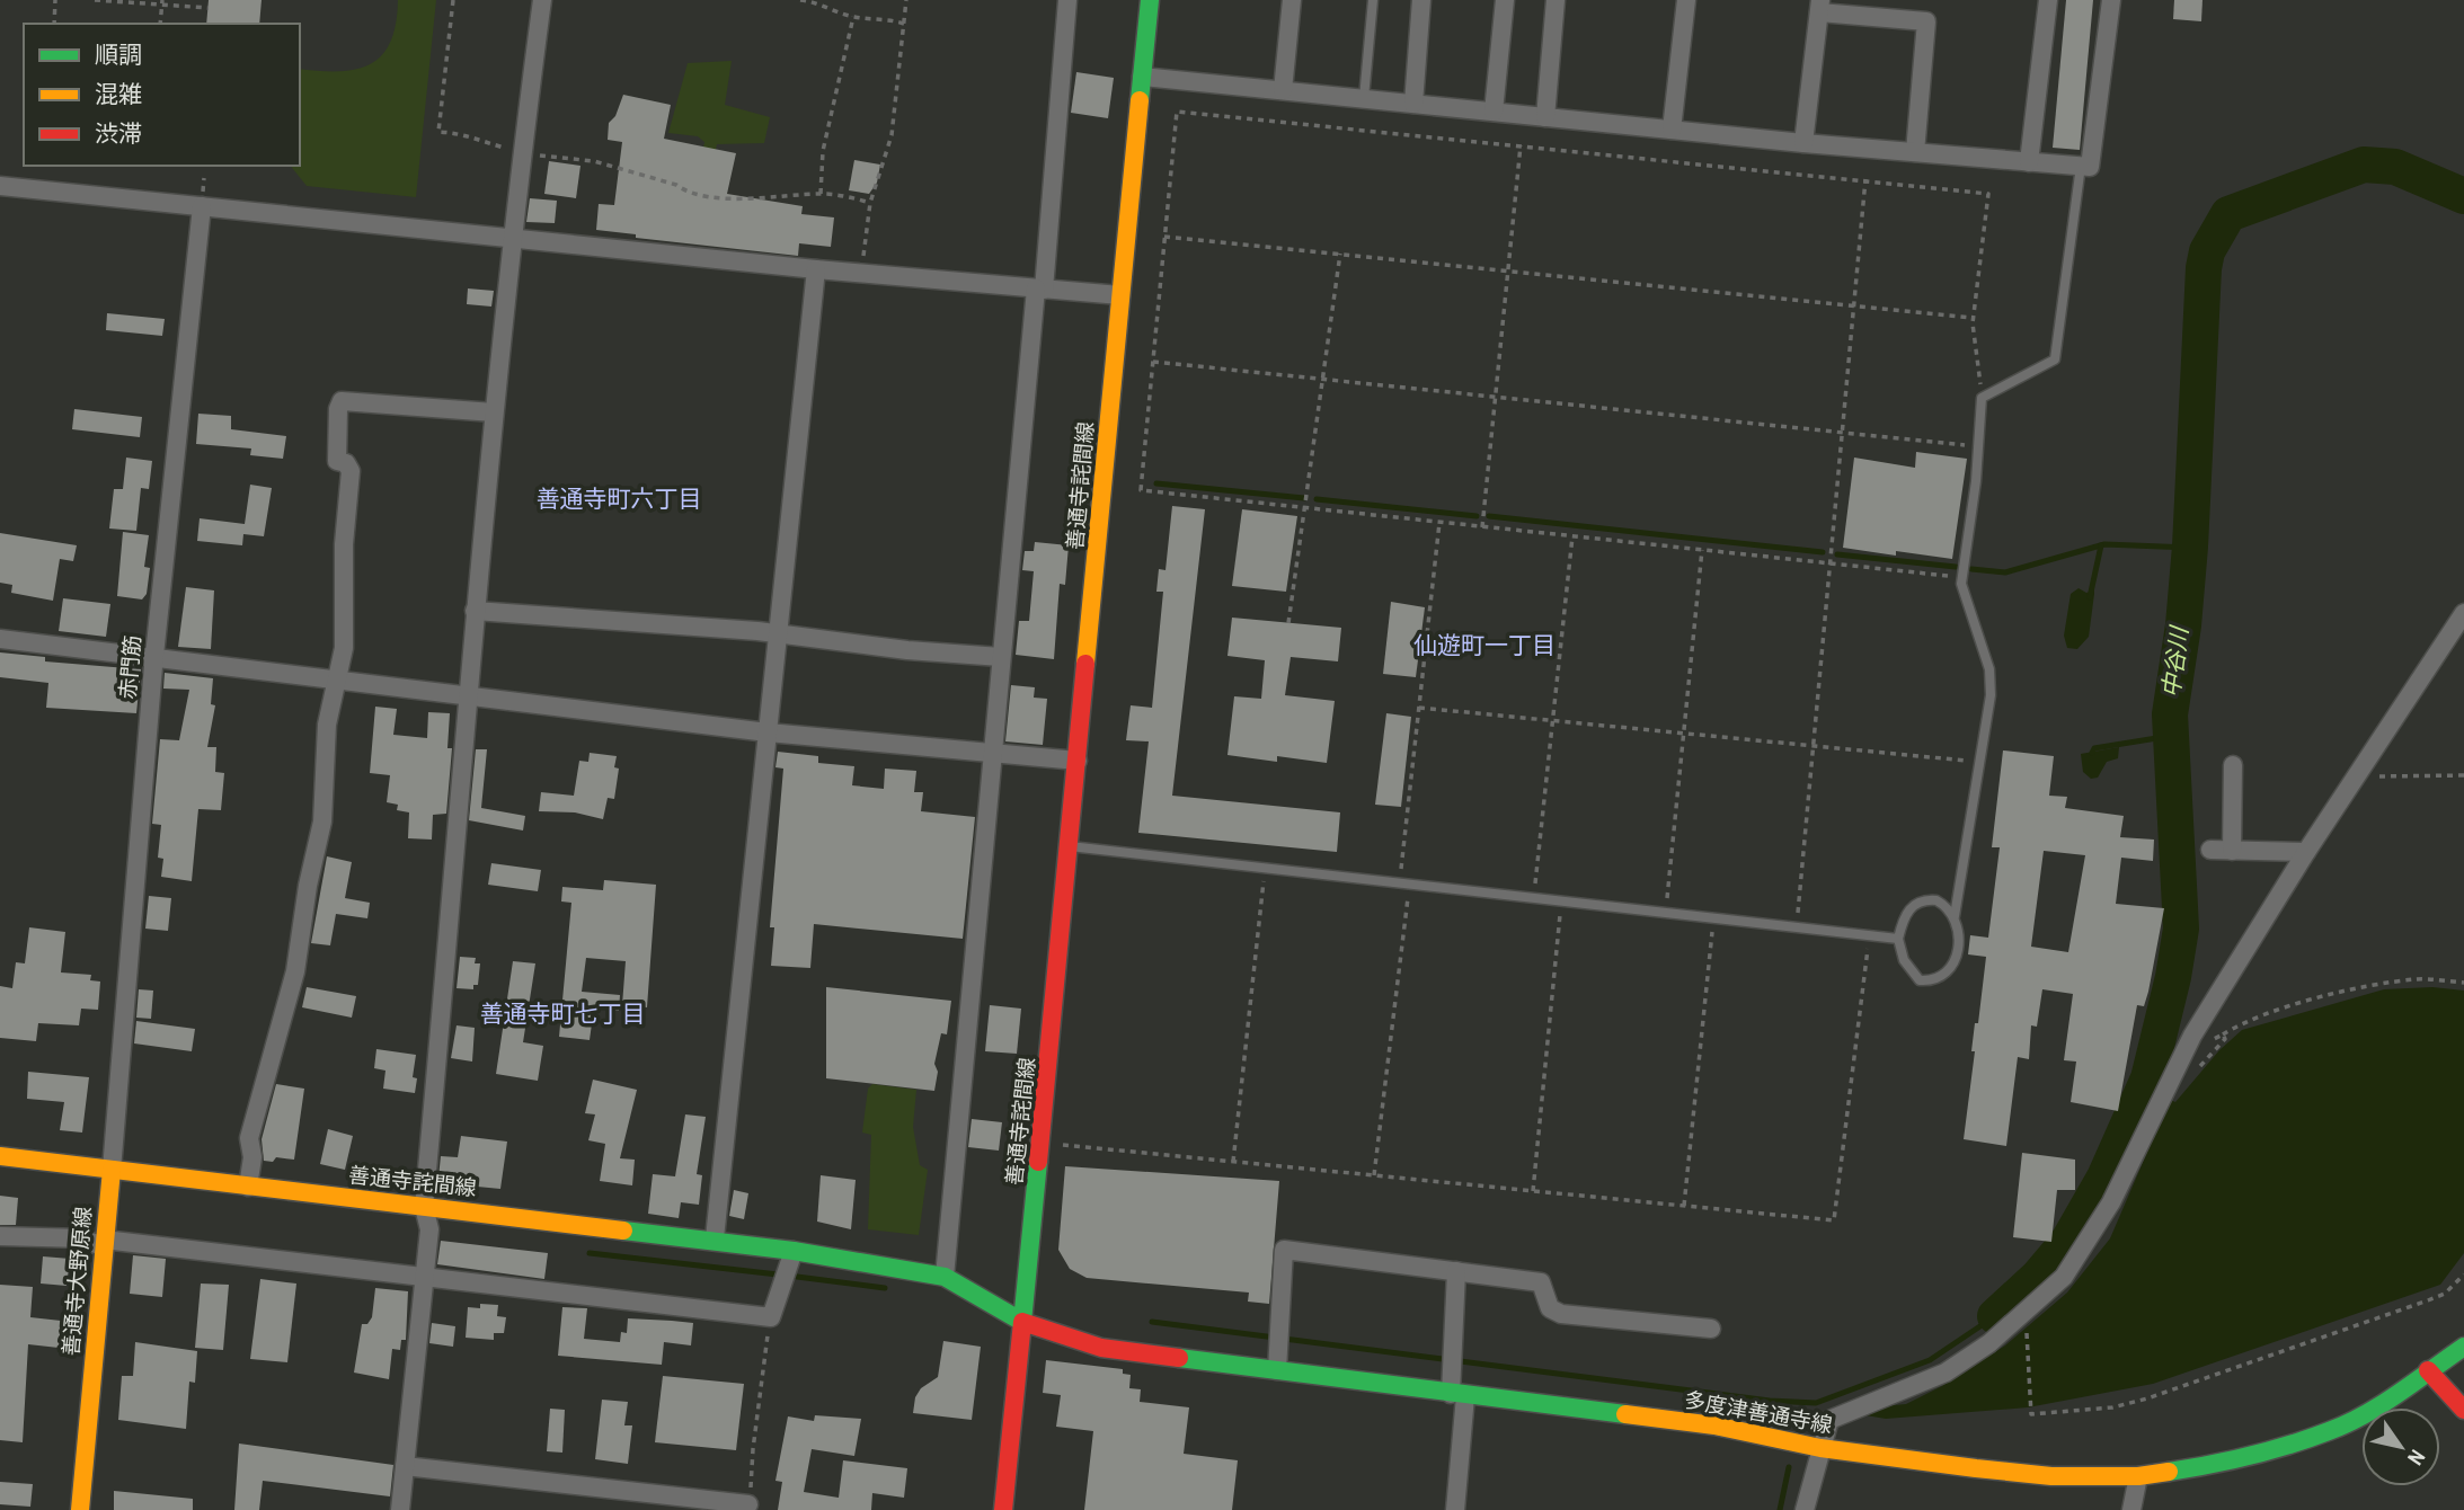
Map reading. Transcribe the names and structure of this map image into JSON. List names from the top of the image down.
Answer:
{
  "streets": {
    "main road": ["善通寺詫間線", "善通寺大野原線", "多度津善通寺線"],
    "street": ["赤門筋"]
  },
  "crossings": [
    ["善通寺詫間線", "赤門筋"],
    ["善通寺詫間線", "善通寺大野原線"],
    ["善通寺詫間線", "多度津善通寺線"],
    ["赤門筋", "善通寺大野原線"]
  ],
  "districts": ["善通寺町六丁目", "仙遊町一丁目", "善通寺町七丁目"],
  "water": ["中谷川"],
  "legend": ["順調", "混雑", "渋滞"],
  "north": "bottom right"
}
